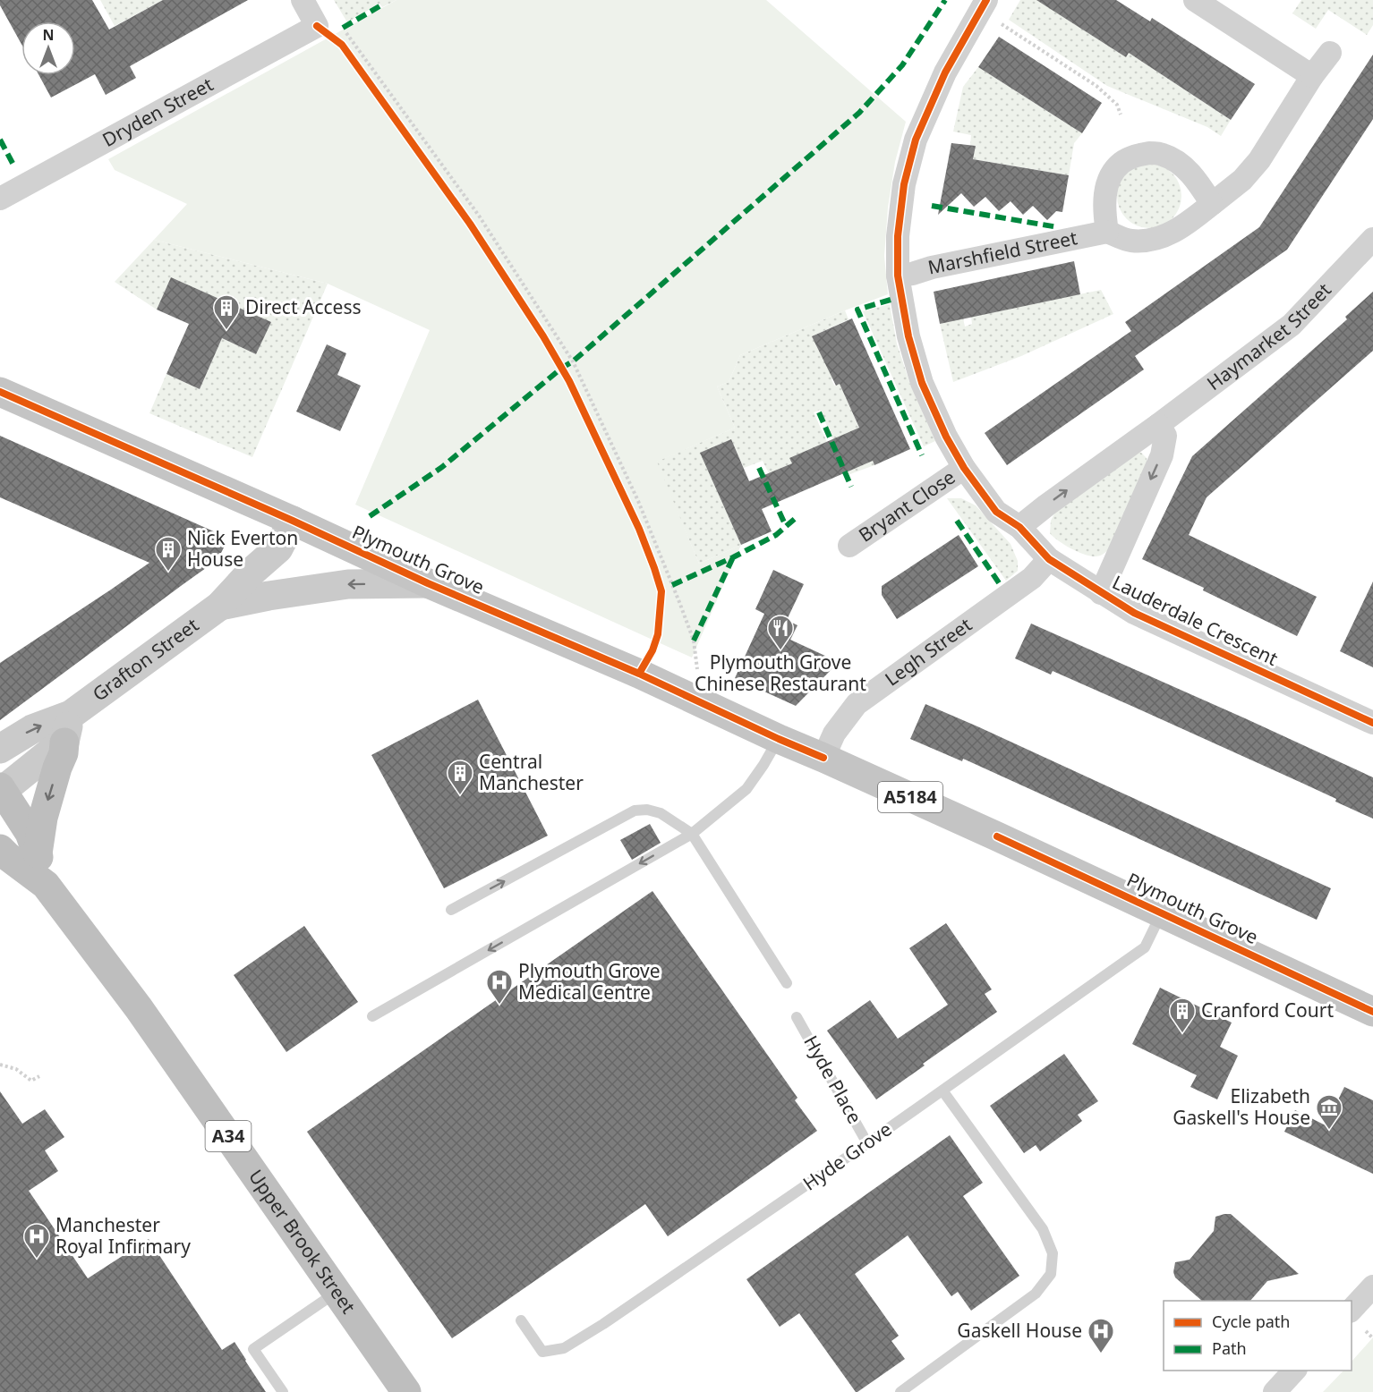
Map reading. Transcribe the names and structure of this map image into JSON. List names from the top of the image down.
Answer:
{
  "streets": {
    "highway": ["A34", "Upper Brook Street"],
    "main road": ["Plymouth Grove", "A5184"],
    "street": [
      "Dryden Street",
      "Marshfield Street",
      "Haymarket Street",
      "Bryant Close",
      "Lauderdale Crescent",
      "Legh Street",
      "Grafton Street"
    ],
    "lane": ["Hyde Place", "Hyde Grove"]
  },
  "crossings": [
    ["Marshfield Street", "Lauderdale Crescent"],
    ["Haymarket Street", "Lauderdale Crescent"],
    ["Bryant Close", "Lauderdale Crescent"],
    ["Plymouth Grove", "Legh Street"],
    ["Plymouth Grove", "Hyde Grove"],
    ["Lauderdale Crescent", "Legh Street"],
    ["Grafton Street", "Upper Brook Street"],
    ["Hyde Place", "Hyde Grove"]
  ],
  "one_way": ["Haymarket Street"],
  "places": {
    "building": [
      "Direct Access",
      "Nick Everton House",
      "Central Manchester",
      "Cranford Court"
    ],
    "restaurant": ["Plymouth Grove Chinese Restaurant"],
    "hospital": ["Plymouth Grove Medical Centre", "Manchester Royal Infirmary", "Gaskell House"],
    "museum": ["Elizabeth Gaskell's House"]
  },
  "legend": ["Cycle path", "Path"],
  "north": "top"
}
